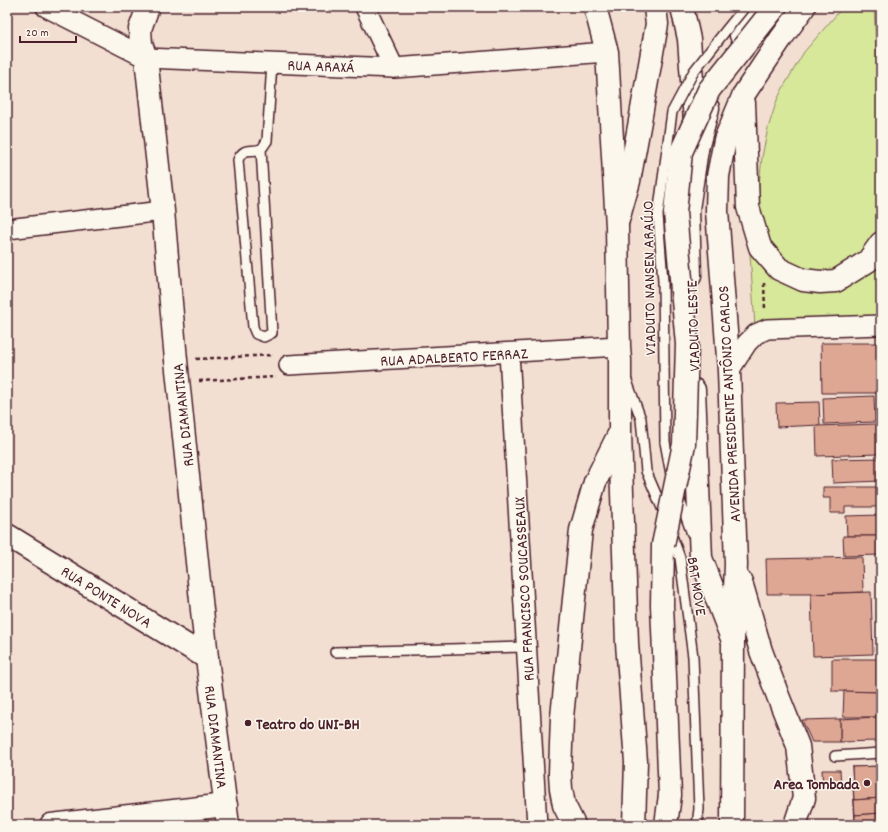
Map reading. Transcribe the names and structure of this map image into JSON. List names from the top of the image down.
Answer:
{
  "streets": {
    "main road": [
      "VIADUTO LESTE",
      "AVENIDA PRESIDENTE ANTÔNIO CARLOS",
      "RUA DIAMANTINA",
      "RUA PONTE NOVA"
    ],
    "street": ["RUA ARAXÁ", "RUA ADALBERTO FERRAZ", "RUA FRANCISCO SOUCASSEAUX"],
    "lane": ["VIADUTO NANSEN ARAÚJO", "BRT MOVE"]
  },
  "crossings": [
    ["RUA ARAXÁ", "RUA DIAMANTINA"],
    ["VIADUTO NANSEN ARAÚJO", "VIADUTO LESTE"],
    ["VIADUTO NANSEN ARAÚJO", "BRT MOVE"],
    ["VIADUTO LESTE", "AVENIDA PRESIDENTE ANTÔNIO CARLOS"],
    ["RUA ADALBERTO FERRAZ", "BRT MOVE"],
    ["RUA ADALBERTO FERRAZ", "RUA FRANCISCO SOUCASSEAUX"],
    ["RUA DIAMANTINA", "RUA PONTE NOVA"]
  ],
  "places": ["Teatro do UNI-BH", "Area Tombada"],
  "scale_bar": "20 m"
}
